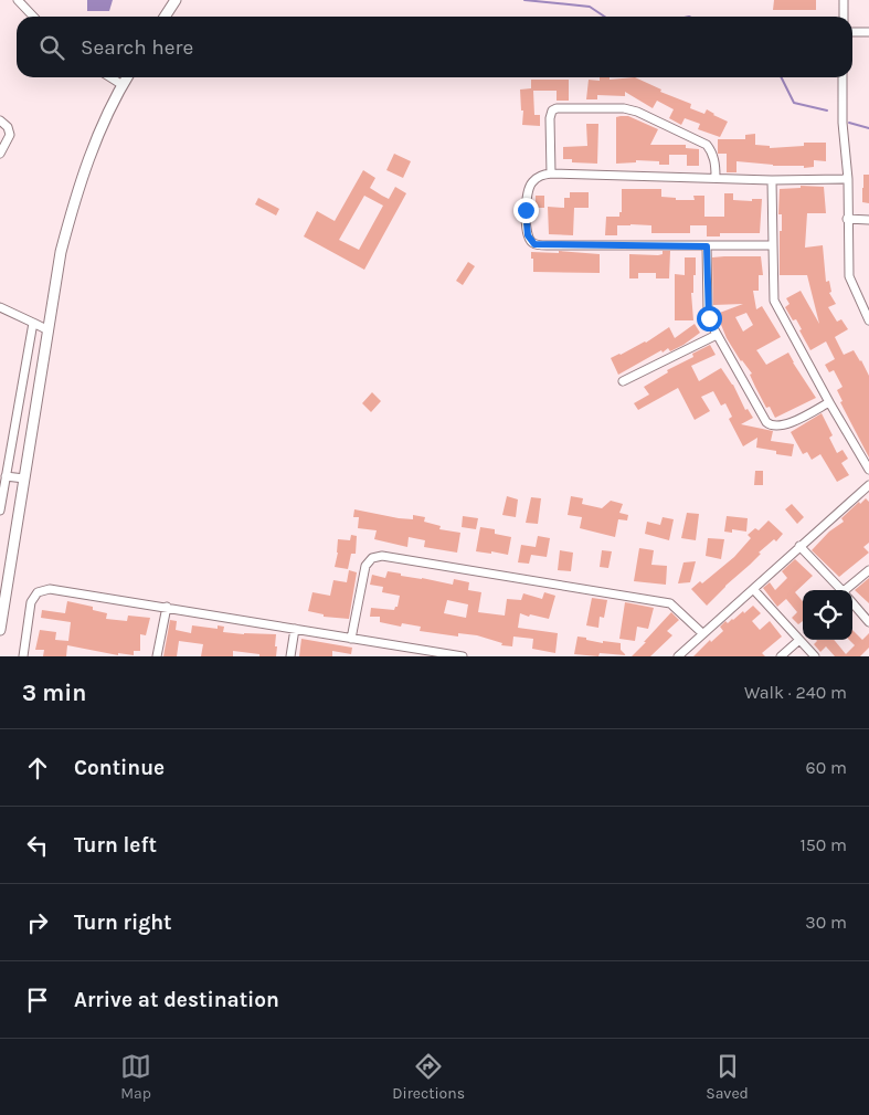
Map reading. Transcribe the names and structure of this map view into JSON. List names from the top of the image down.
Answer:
{
  "page": {
    "search": "Search here",
    "heading": ["3 min", "Walk · 240 m"],
    "list": [
      ["Continue", "60 m"],
      ["Turn left", "150 m"],
      ["Turn right", "30 m"],
      "Arrive at destination"
    ],
    "nav": ["Map", "Directions", "Saved"]
  }
}
